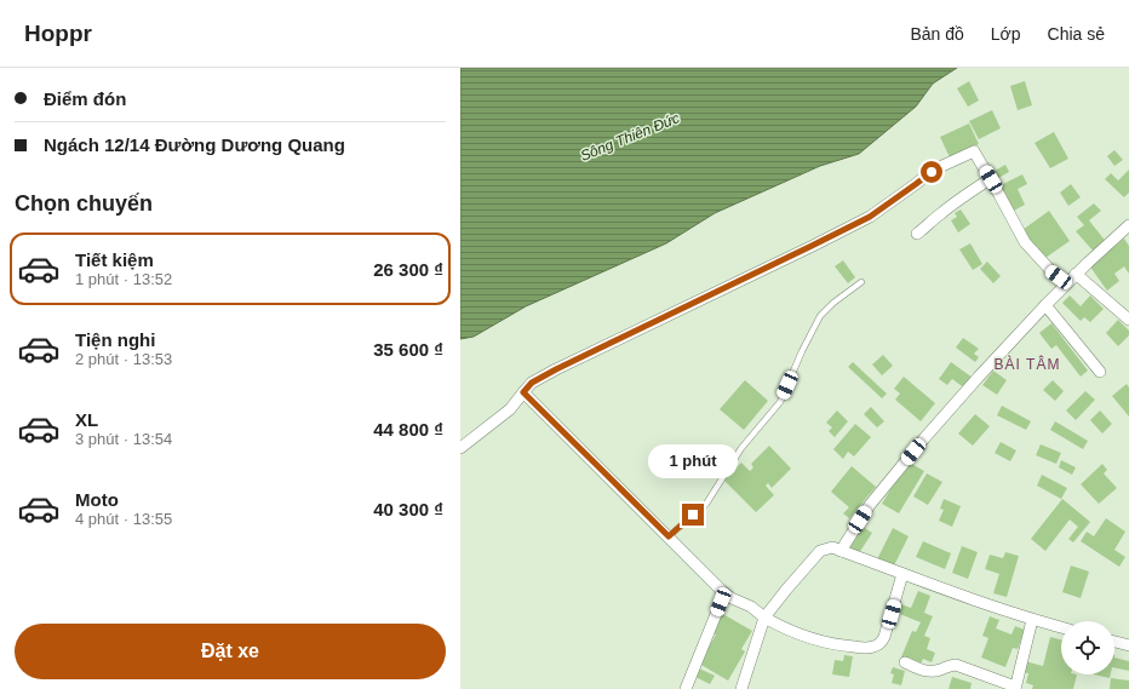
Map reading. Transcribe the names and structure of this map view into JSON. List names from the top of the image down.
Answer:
{
  "districts": ["BÀI TÂM"],
  "water": ["Sông Thiên Đức"],
  "page": {
    "header": "Hoppr",
    "nav": ["Bản đồ", "Lớp", "Chia sẻ"],
    "banner": ["Điểm đón", "Ngách 12/14 Đường Dương Quang"],
    "heading": "Chọn chuyến",
    "list": [
      {
        "name": "Tiết kiệm",
        "note": "1 phút · 13:52",
        "value": "26 300 ₫"
      },
      {
        "name": "Tiện nghi",
        "note": "2 phút · 13:53",
        "value": "35 600 ₫"
      },
      {
        "name": "XL",
        "note": "3 phút · 13:54",
        "value": "44 800 ₫"
      },
      {
        "name": "Moto",
        "note": "4 phút · 13:55",
        "value": "40 300 ₫"
      }
    ],
    "bubble": "1 phút",
    "buttons": "Đặt xe"
  }
}
